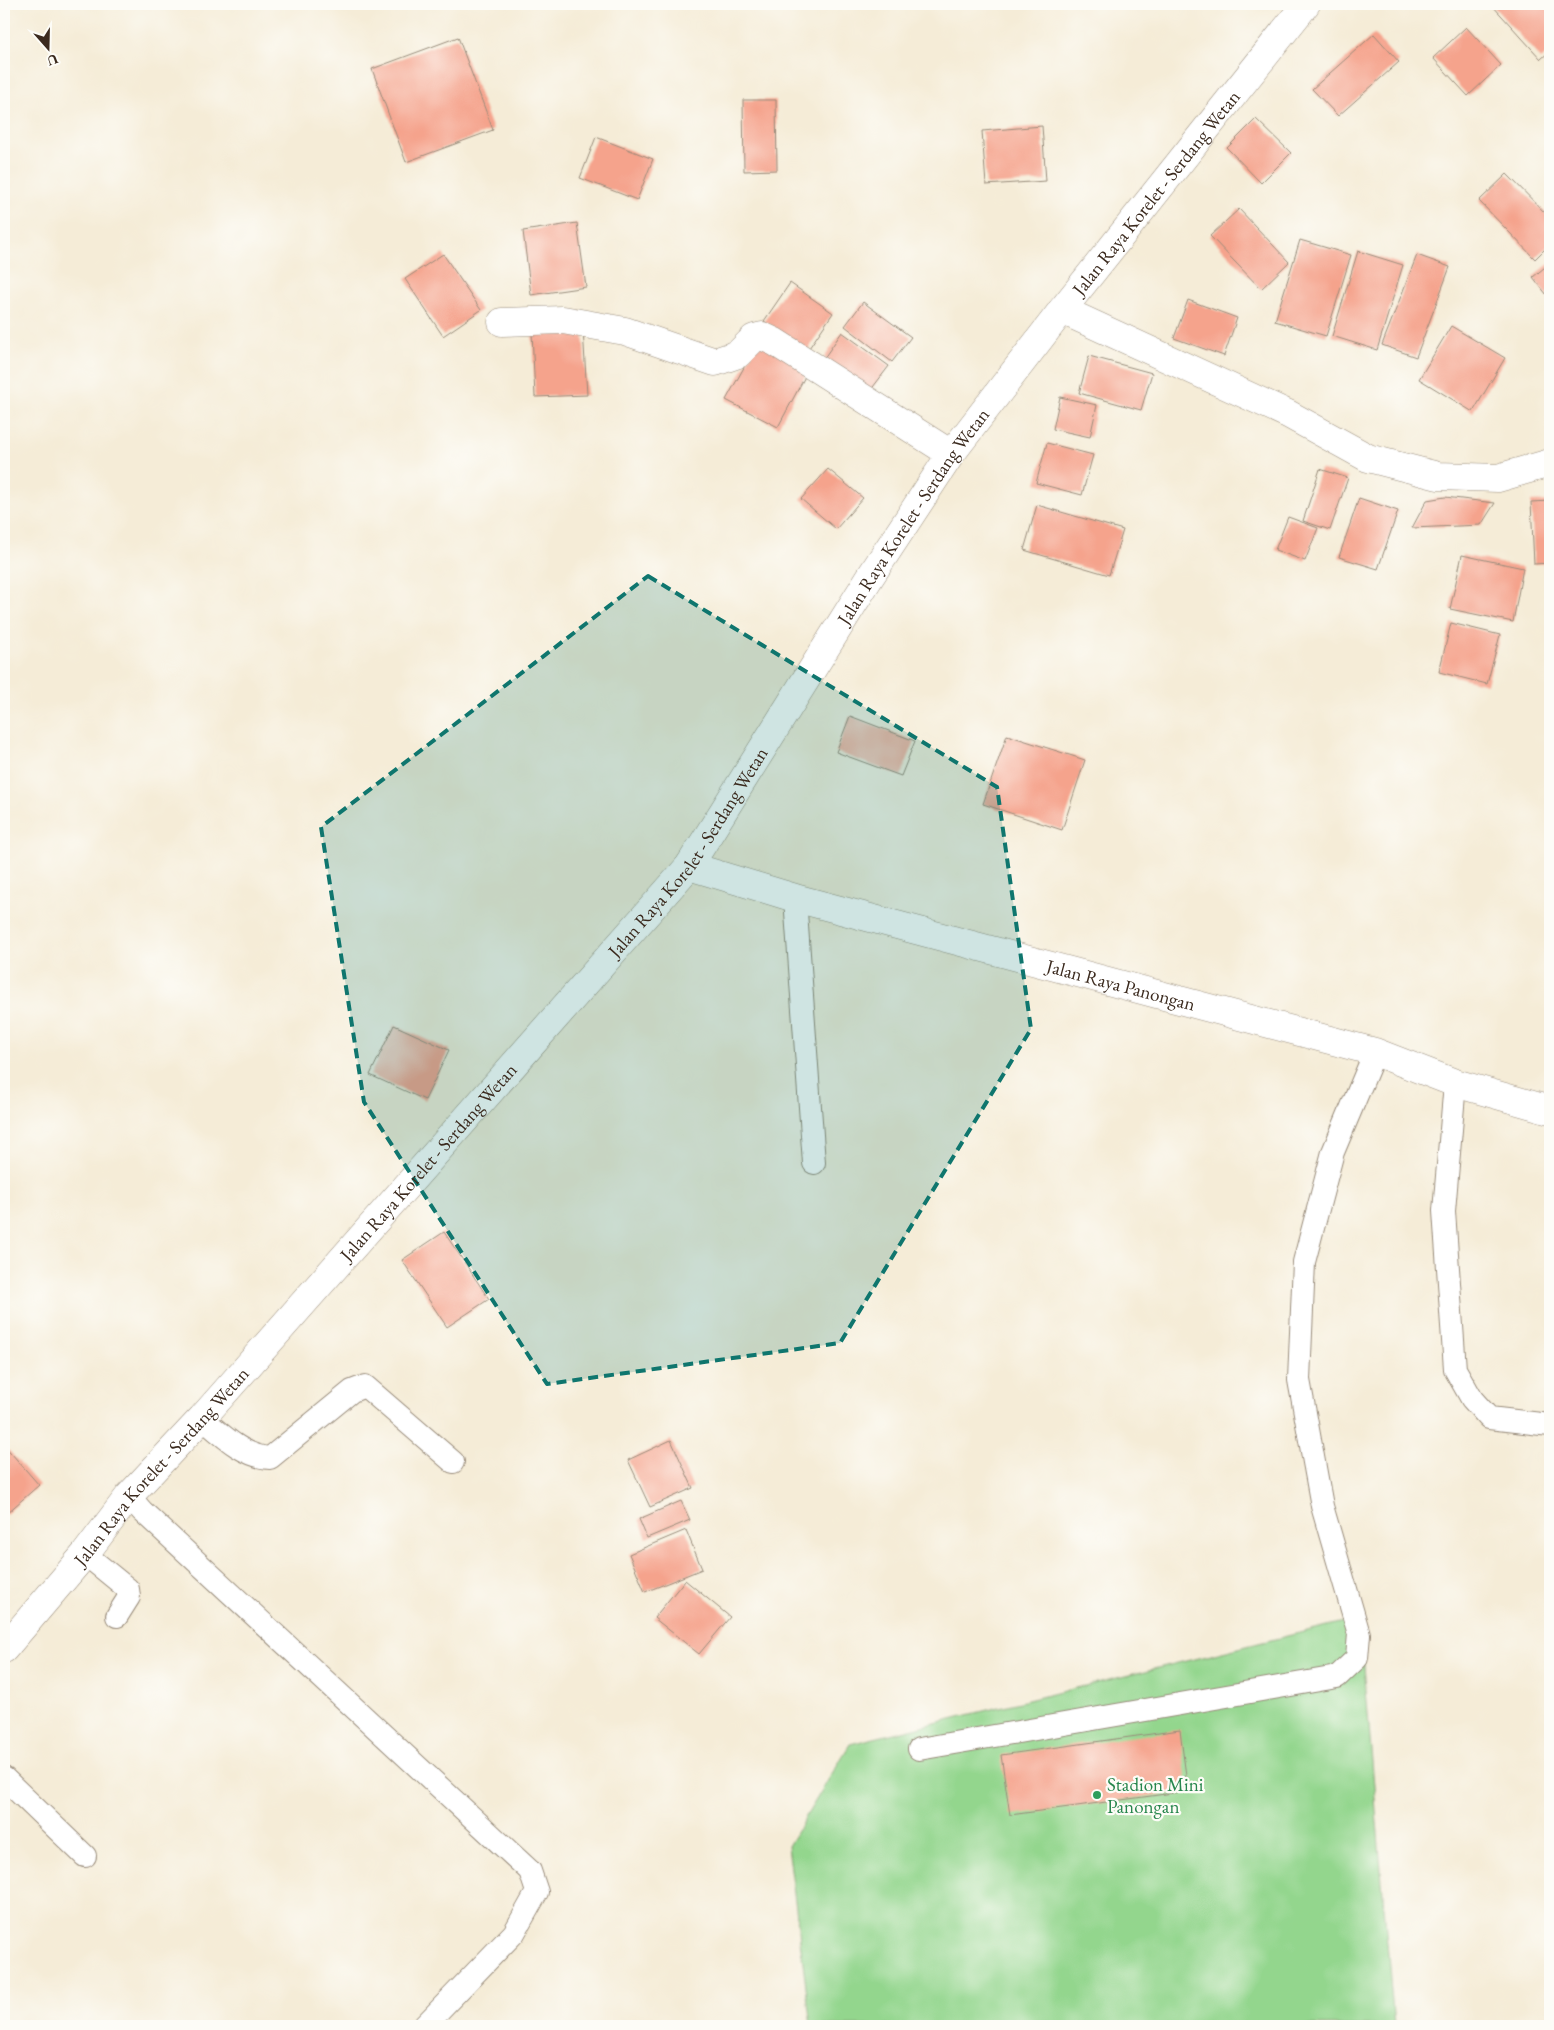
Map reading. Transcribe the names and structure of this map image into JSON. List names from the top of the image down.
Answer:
{
  "streets": {
    "main road": ["Jalan Raya Korelet - Serdang Wetan", "Jalan Raya Panongan"]
  },
  "crossings": [
    ["Jalan Raya Korelet - Serdang Wetan", "Jalan Raya Panongan"]
  ],
  "places": ["Stadion Mini Panongan"],
  "north": "bottom"
}
